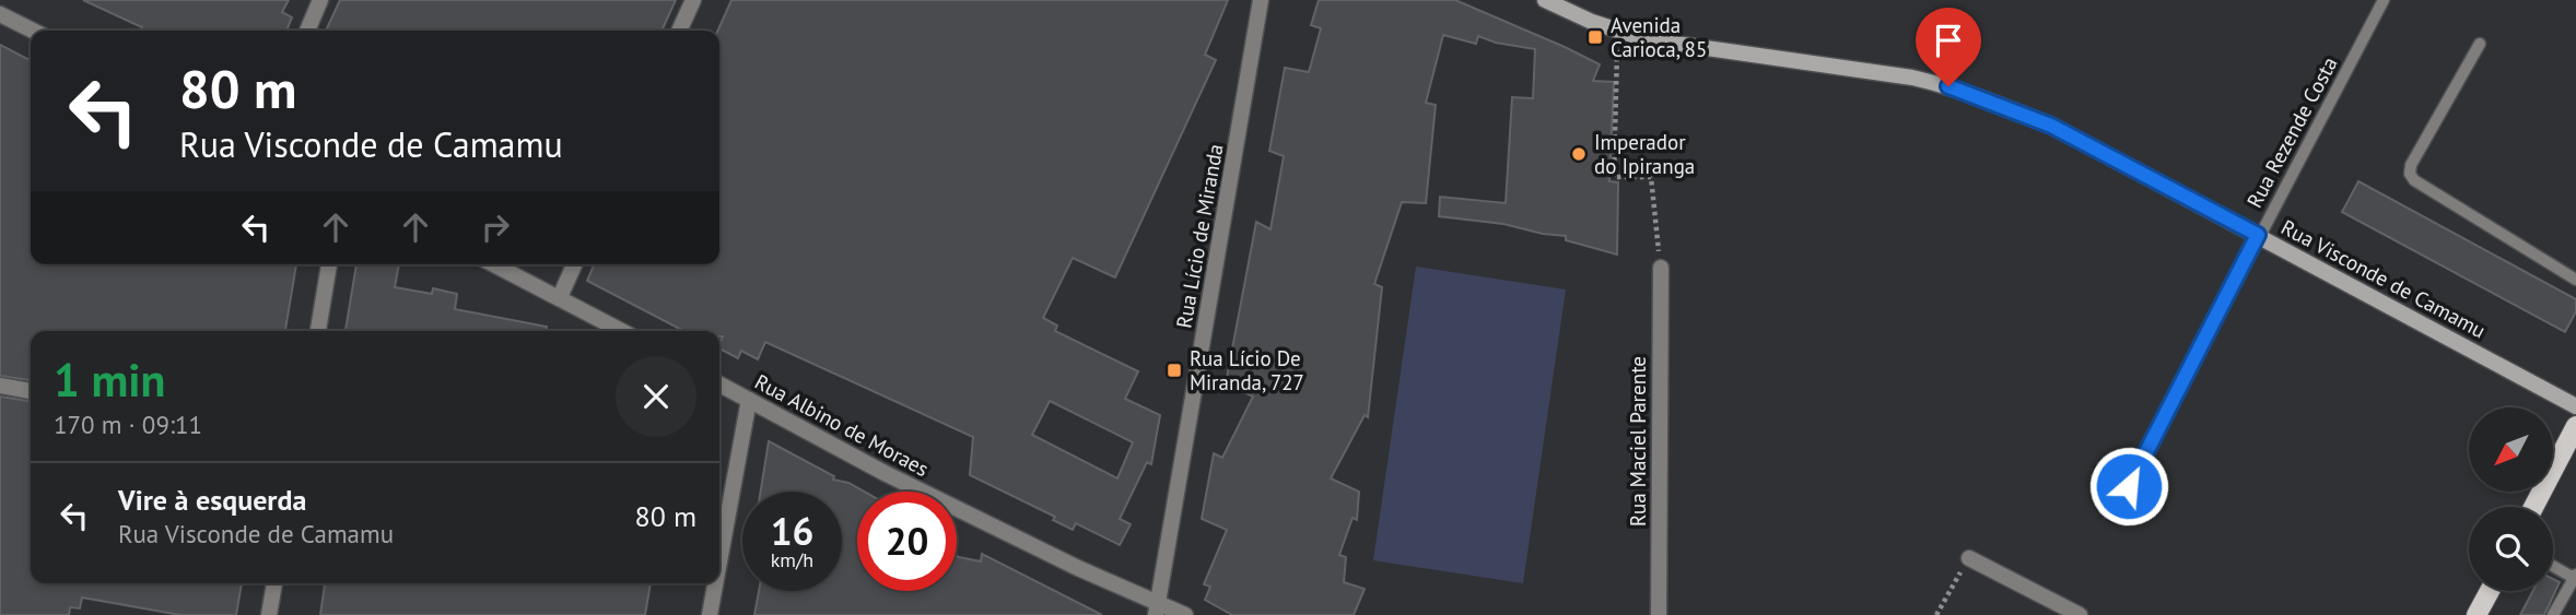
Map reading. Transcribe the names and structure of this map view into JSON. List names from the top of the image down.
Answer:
{
  "streets": {
    "street": [
      "Rua Lício de Miranda",
      "Rua Visconde de Camamu",
      "Rua Albino de Moraes",
      "Rua Maciel Parente"
    ],
    "lane": ["Rua Rezende Costa"]
  },
  "crossings": [
    ["Rua Rezende Costa", "Rua Visconde de Camamu"],
    ["Rua Lício de Miranda", "Rua Albino de Moraes"]
  ],
  "places": {
    "transit": ["Avenida Carioca, 85", "Rua Lício De Miranda, 727"],
    "other": ["Imperador do Ipiranga"]
  },
  "north": "bottom left",
  "page": {
    "turn": ["80 m", "Rua Visconde de Camamu"],
    "heading": ["1 min", "170 m · 09:11"],
    "list": [
      {
        "name": "Vire à esquerda",
        "note": "Rua Visconde de Camamu",
        "value": "80 m"
      }
    ],
    "speed": "16 km/h",
    "limit": "20"
  }
}
